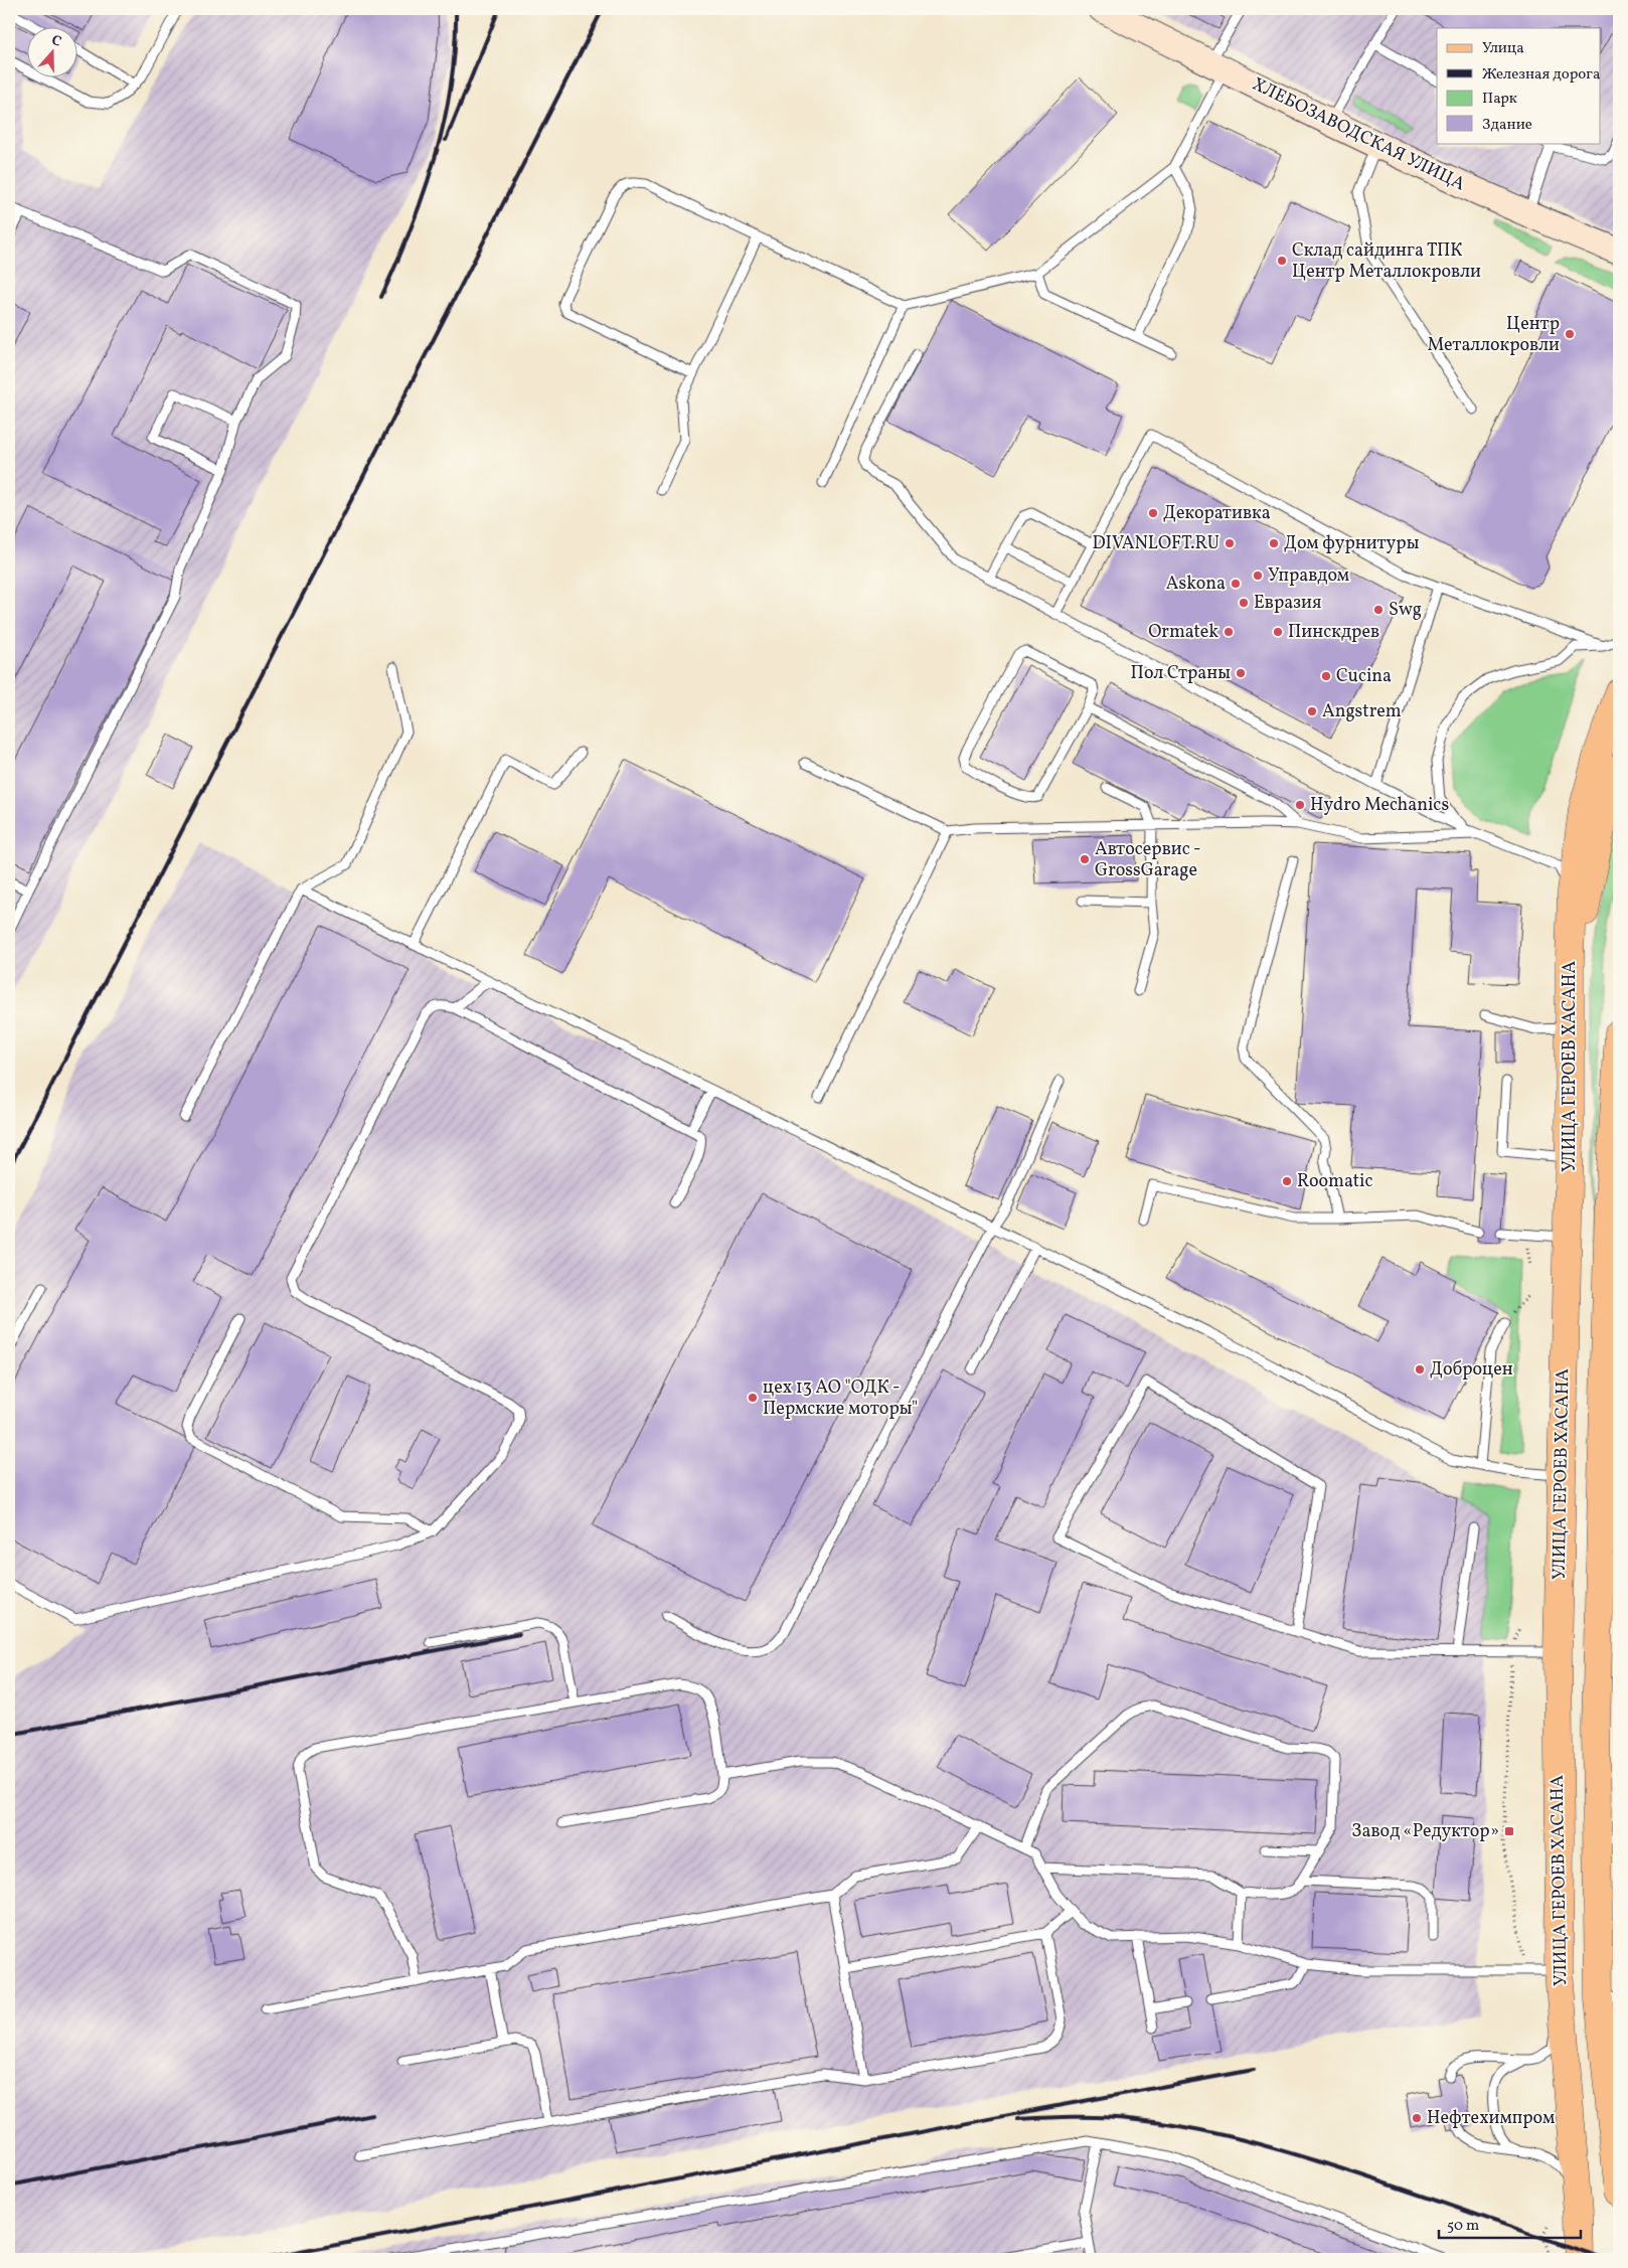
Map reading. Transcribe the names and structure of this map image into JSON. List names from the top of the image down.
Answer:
{
  "streets": {
    "main road": ["ХЛЕБОЗАВОДСКАЯ УЛИЦА", "УЛИЦА ГЕРОЕВ ХАСАНА"]
  },
  "places": {
    "other": [
      "Склад сайдинга ТПК Центр Металлокровли",
      "Центр Металлокровли",
      "Декоративка",
      "DIVANLOFT.RU",
      "Дом фурнитуры",
      "Управдом",
      "Askona",
      "Евразия",
      "Swg",
      "Ormatek",
      "Пинскдрев",
      "Пол Страны",
      "Cucina",
      "Angstrem",
      "Hydro Mechanics",
      "Автосервис - GrossGarage",
      "Roomatic",
      "Доброцен",
      "цех 13 АО \"ОДК - Пермские моторы\"",
      "Нефтехимпром"
    ],
    "transit": ["Завод «Редуктор»"]
  },
  "legend": [
    "Улица",
    "Железная дорога",
    "Парк",
    "Здание"
  ],
  "scale_bar": "50 m",
  "north": "top"
}
